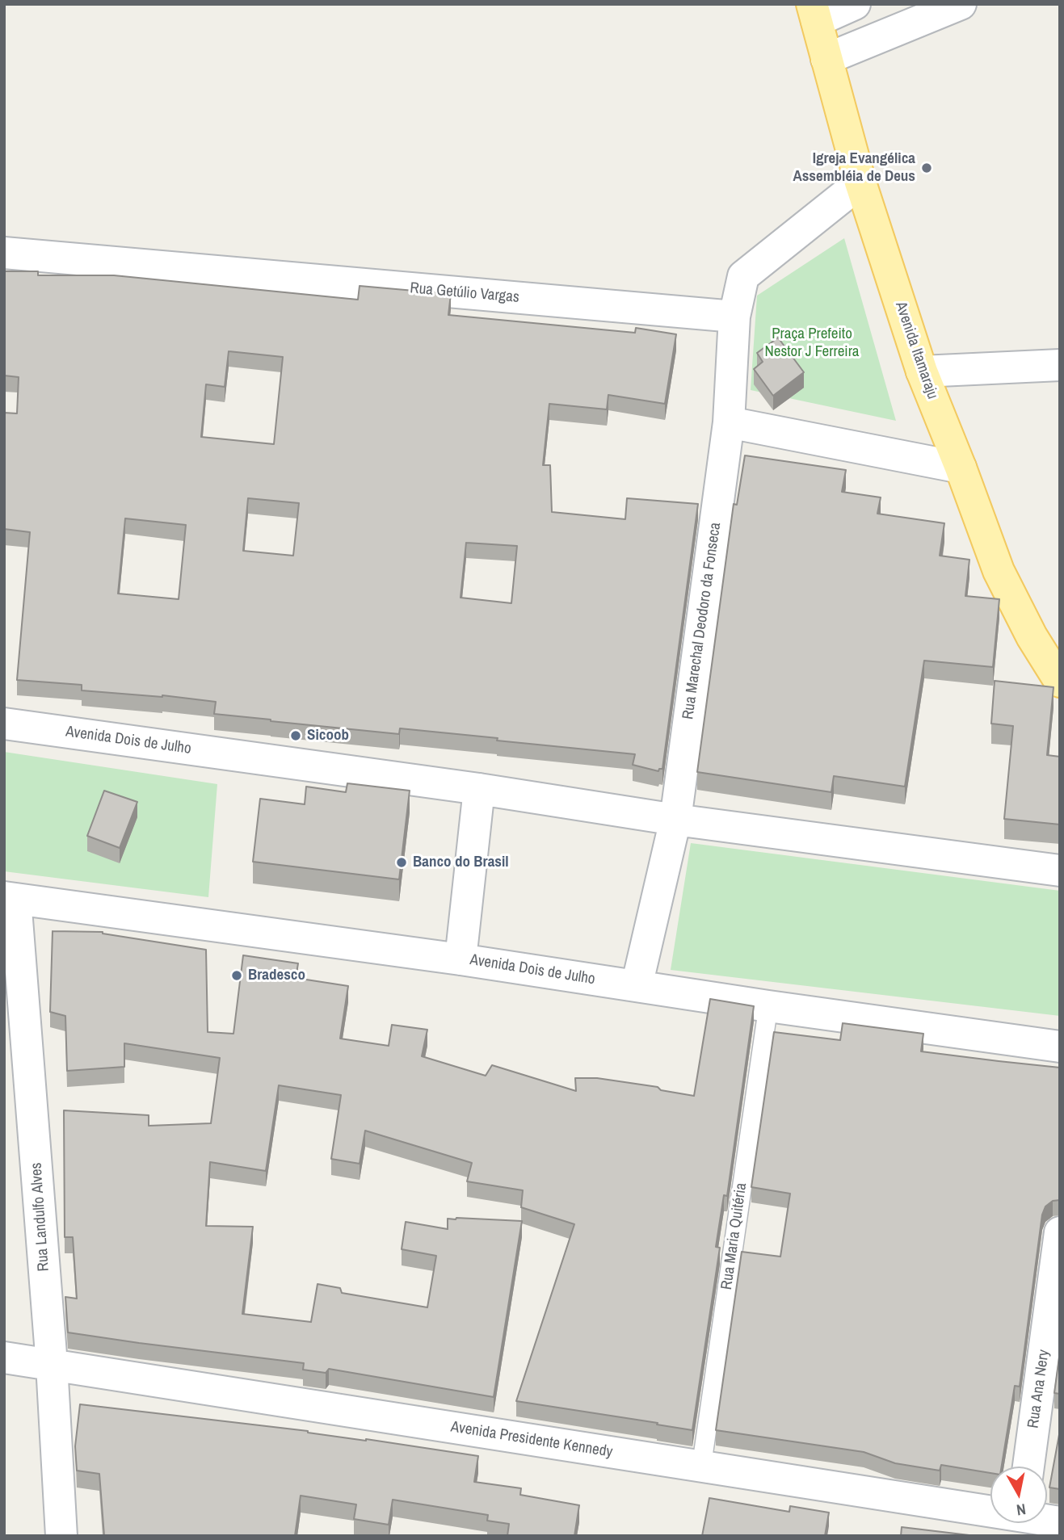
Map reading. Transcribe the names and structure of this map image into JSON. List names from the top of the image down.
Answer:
{
  "streets": {
    "main road": ["Avenida Itamaraju"],
    "street": [
      "Rua Getúlio Vargas",
      "Rua Marechal Deodoro da Fonseca",
      "Avenida Dois de Julho",
      "Rua Landulfo Alves",
      "Rua Ana Nery",
      "Avenida Presidente Kennedy"
    ],
    "lane": ["Rua Maria Quitéria"]
  },
  "crossings": [
    ["Rua Marechal Deodoro da Fonseca", "Avenida Dois de Julho"],
    ["Avenida Dois de Julho", "Rua Landulfo Alves"],
    ["Avenida Dois de Julho", "Rua Maria Quitéria"],
    ["Rua Landulfo Alves", "Avenida Presidente Kennedy"],
    ["Rua Maria Quitéria", "Avenida Presidente Kennedy"]
  ],
  "parks": ["Praça Prefeito Nestor J Ferreira"],
  "places": [
    "Igreja Evangélica Assembléia de Deus",
    "Sicoob",
    "Banco do Brasil",
    "Bradesco"
  ],
  "north": "bottom"
}
